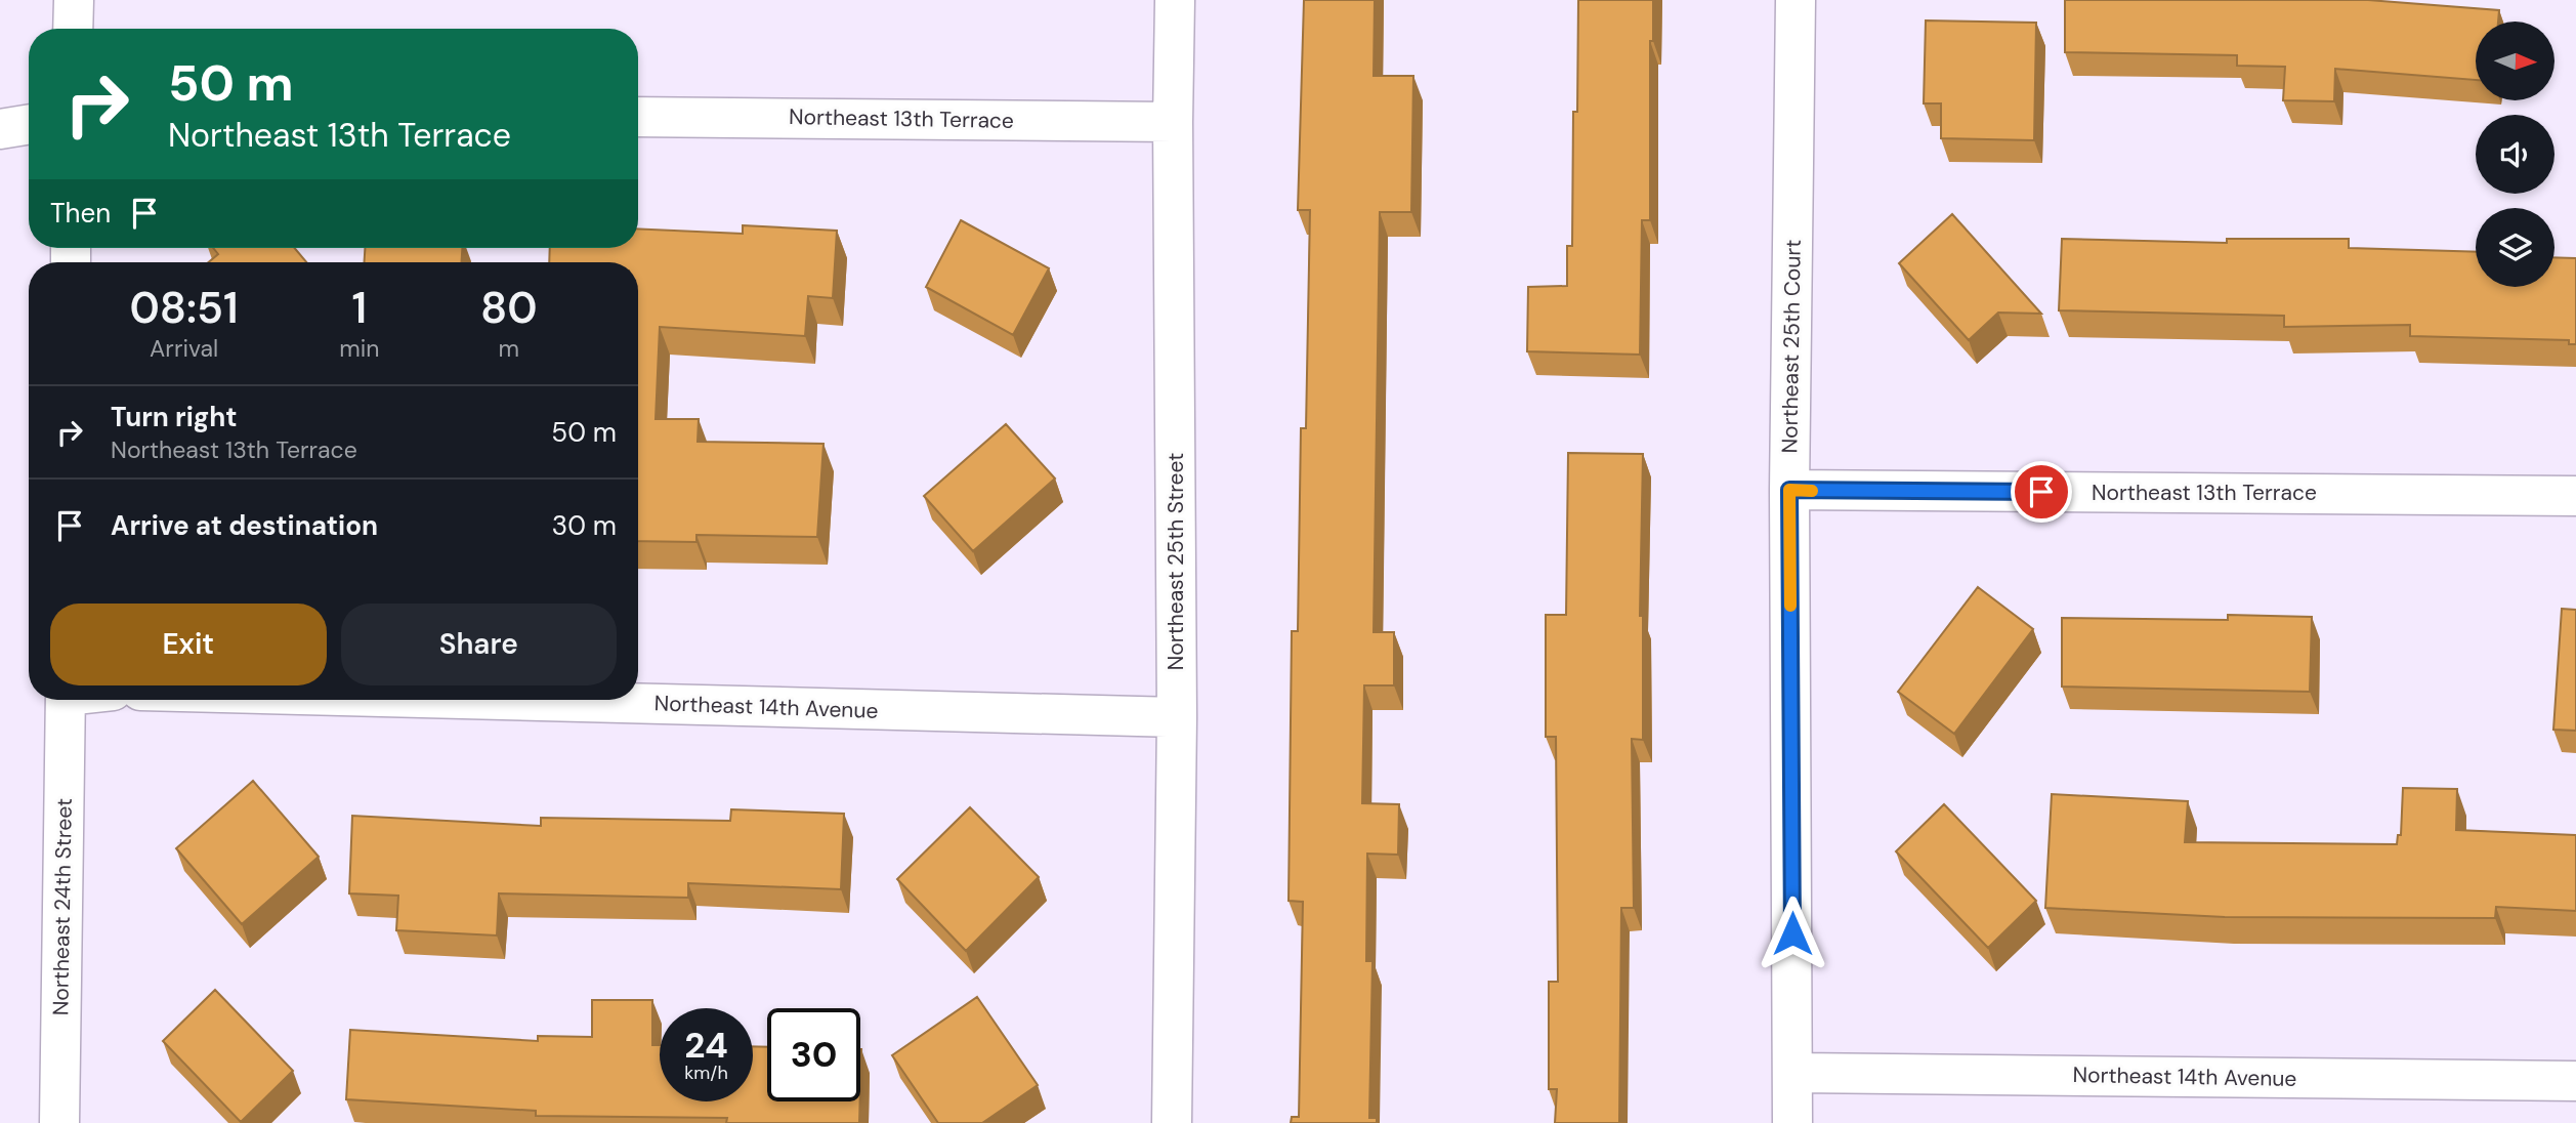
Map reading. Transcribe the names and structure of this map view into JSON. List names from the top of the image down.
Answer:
{
  "streets": {
    "street": [
      "Northeast 13th Terrace",
      "Northeast 25th Court",
      "Northeast 25th Street",
      "Northeast 14th Avenue",
      "Northeast 24th Street"
    ]
  },
  "crossings": [
    ["Northeast 13th Terrace", "Northeast 25th Court"],
    ["Northeast 13th Terrace", "Northeast 25th Street"],
    ["Northeast 25th Court", "Northeast 14th Avenue"],
    ["Northeast 25th Street", "Northeast 14th Avenue"]
  ],
  "north": "right",
  "page": {
    "turn": ["50 m", "Northeast 13th Terrace"],
    "then": "Then",
    "eta": [
      "08:51",
      "Arrival",
      "1",
      "min",
      "80",
      "m"
    ],
    "list": [
      {
        "name": "Turn right",
        "note": "Northeast 13th Terrace",
        "value": "50 m"
      },
      {
        "name": "Arrive at destination",
        "value": "30 m"
      }
    ],
    "buttons": ["Exit", "Share"],
    "speed": "24 km/h",
    "limit": "30"
  }
}
